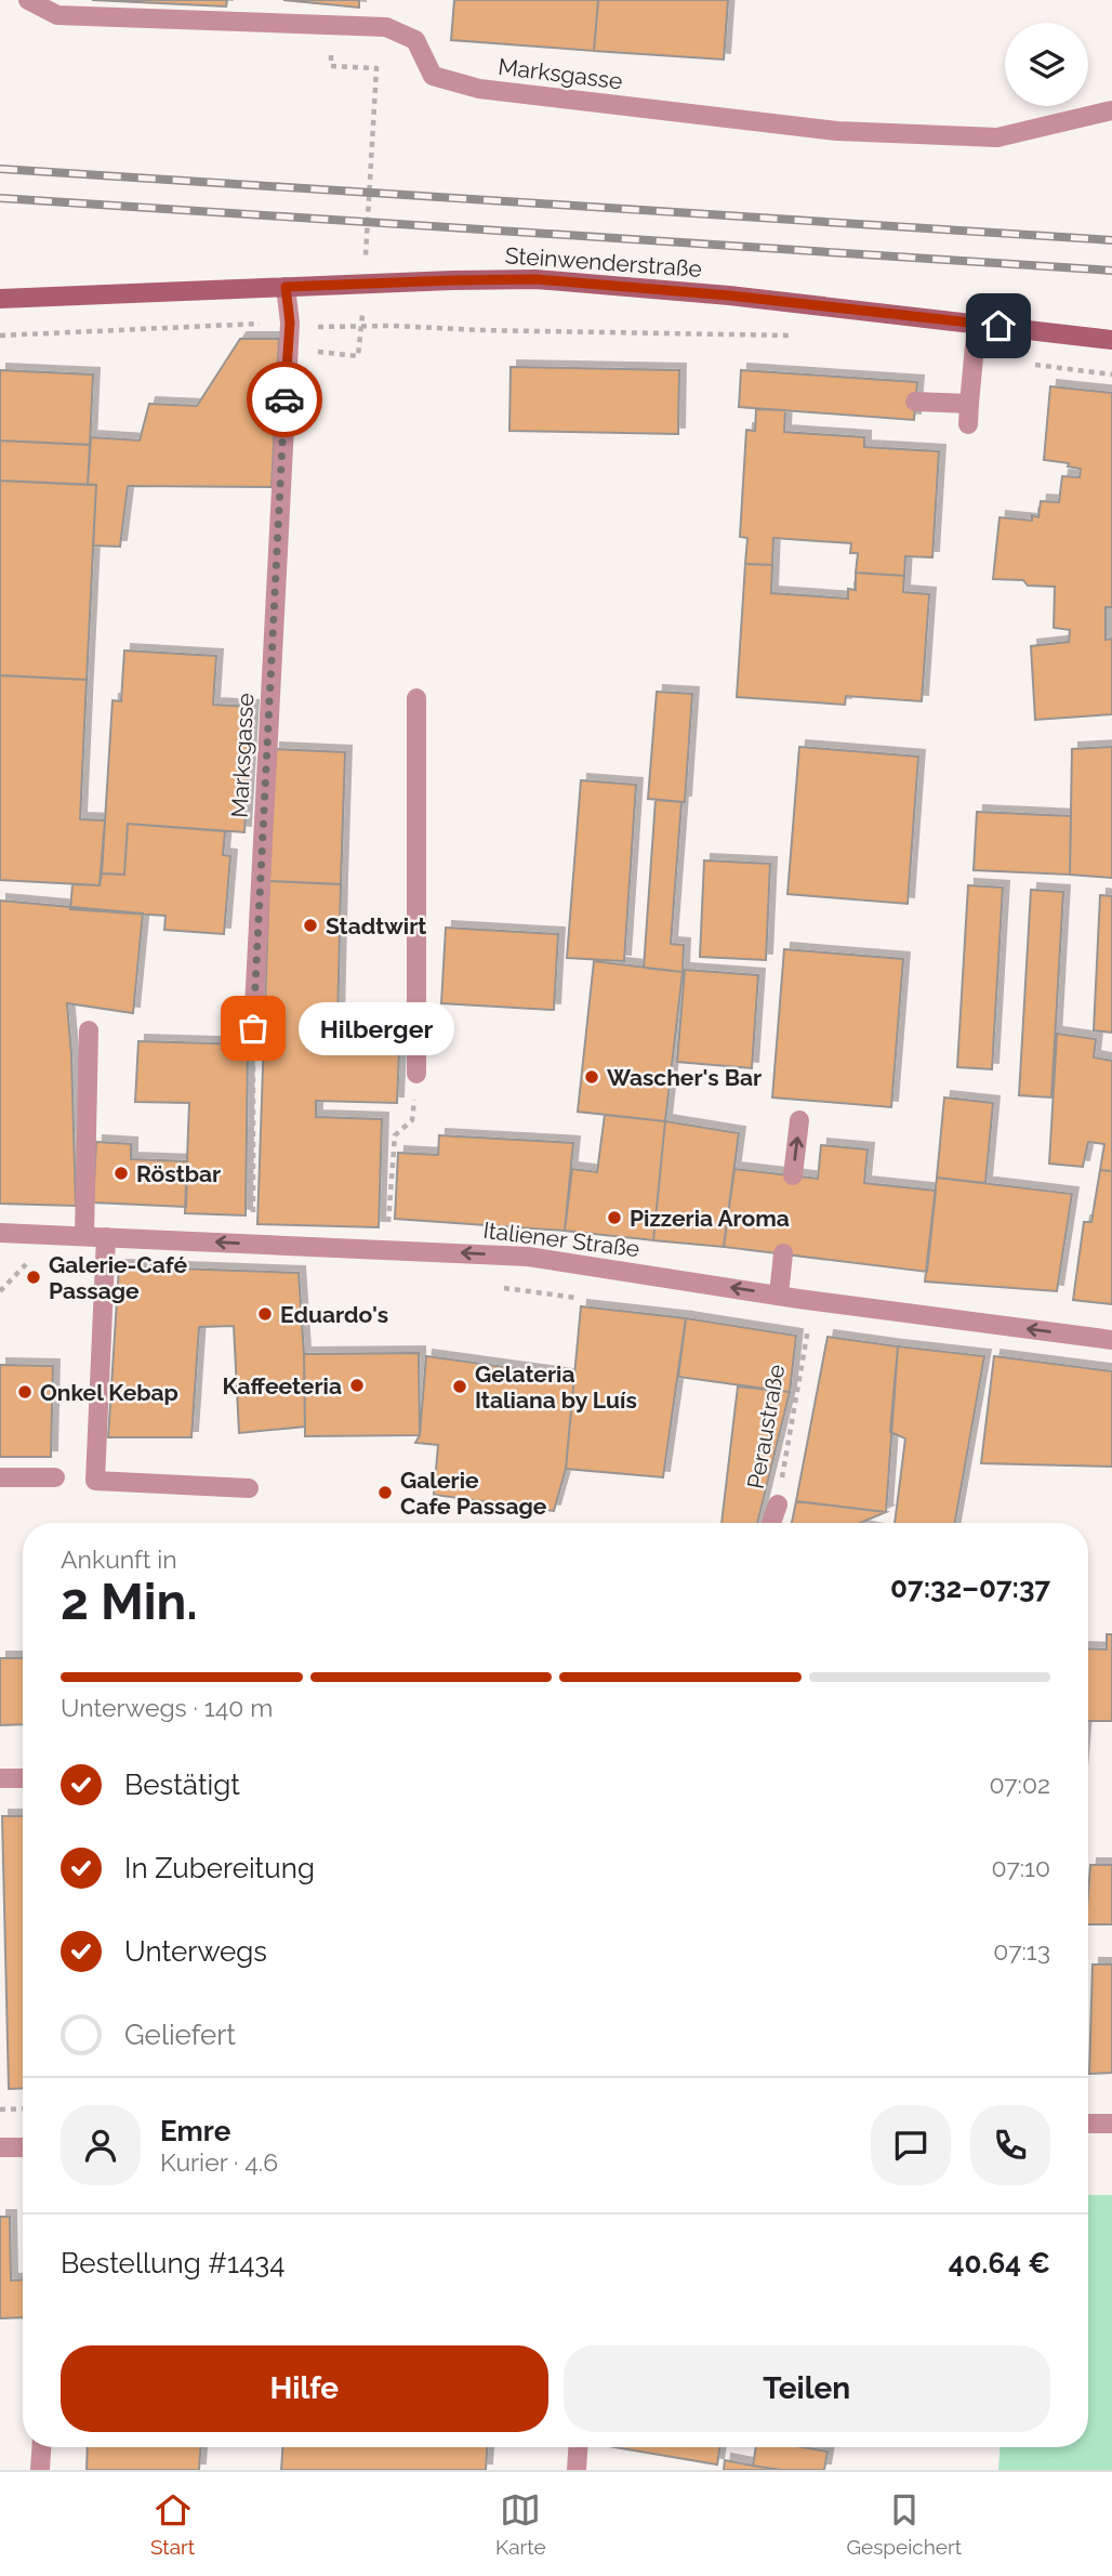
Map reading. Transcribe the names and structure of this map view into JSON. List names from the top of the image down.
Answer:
{
  "streets": {
    "main road": ["Steinwenderstraße"],
    "street": ["Marksgasse", "Italiener Straße", "Peraustraße"]
  },
  "crossings": [
    ["Marksgasse", "Steinwenderstraße"]
  ],
  "one_way": ["Italiener Straße"],
  "places": [
    "Stadtwirt",
    "Hilberger",
    "Wascher's Bar",
    "Röstbar",
    "Pizzeria Aroma",
    "Galerie-Café Passage",
    "Eduardo's",
    "Kaffeeteria",
    "Gelateria Italiana by Luís",
    "Onkel Kebap",
    "Galerie Cafe Passage"
  ],
  "page": {
    "bubble": "Hilberger",
    "heading": ["2 Min.", "Ankunft in", "07:32–07:37"],
    "panel": [
      "Emre",
      "Kurier · 4.6",
      "Bestellung #1434",
      "40.64 €"
    ],
    "bar": "Unterwegs · 140 m",
    "list": [
      ["Bestätigt", "07:02"],
      ["In Zubereitung", "07:10"],
      ["Unterwegs", "07:13"],
      "Geliefert"
    ],
    "buttons": ["Hilfe", "Teilen"],
    "tabs": ["Start", "Karte", "Gespeichert"]
  }
}
